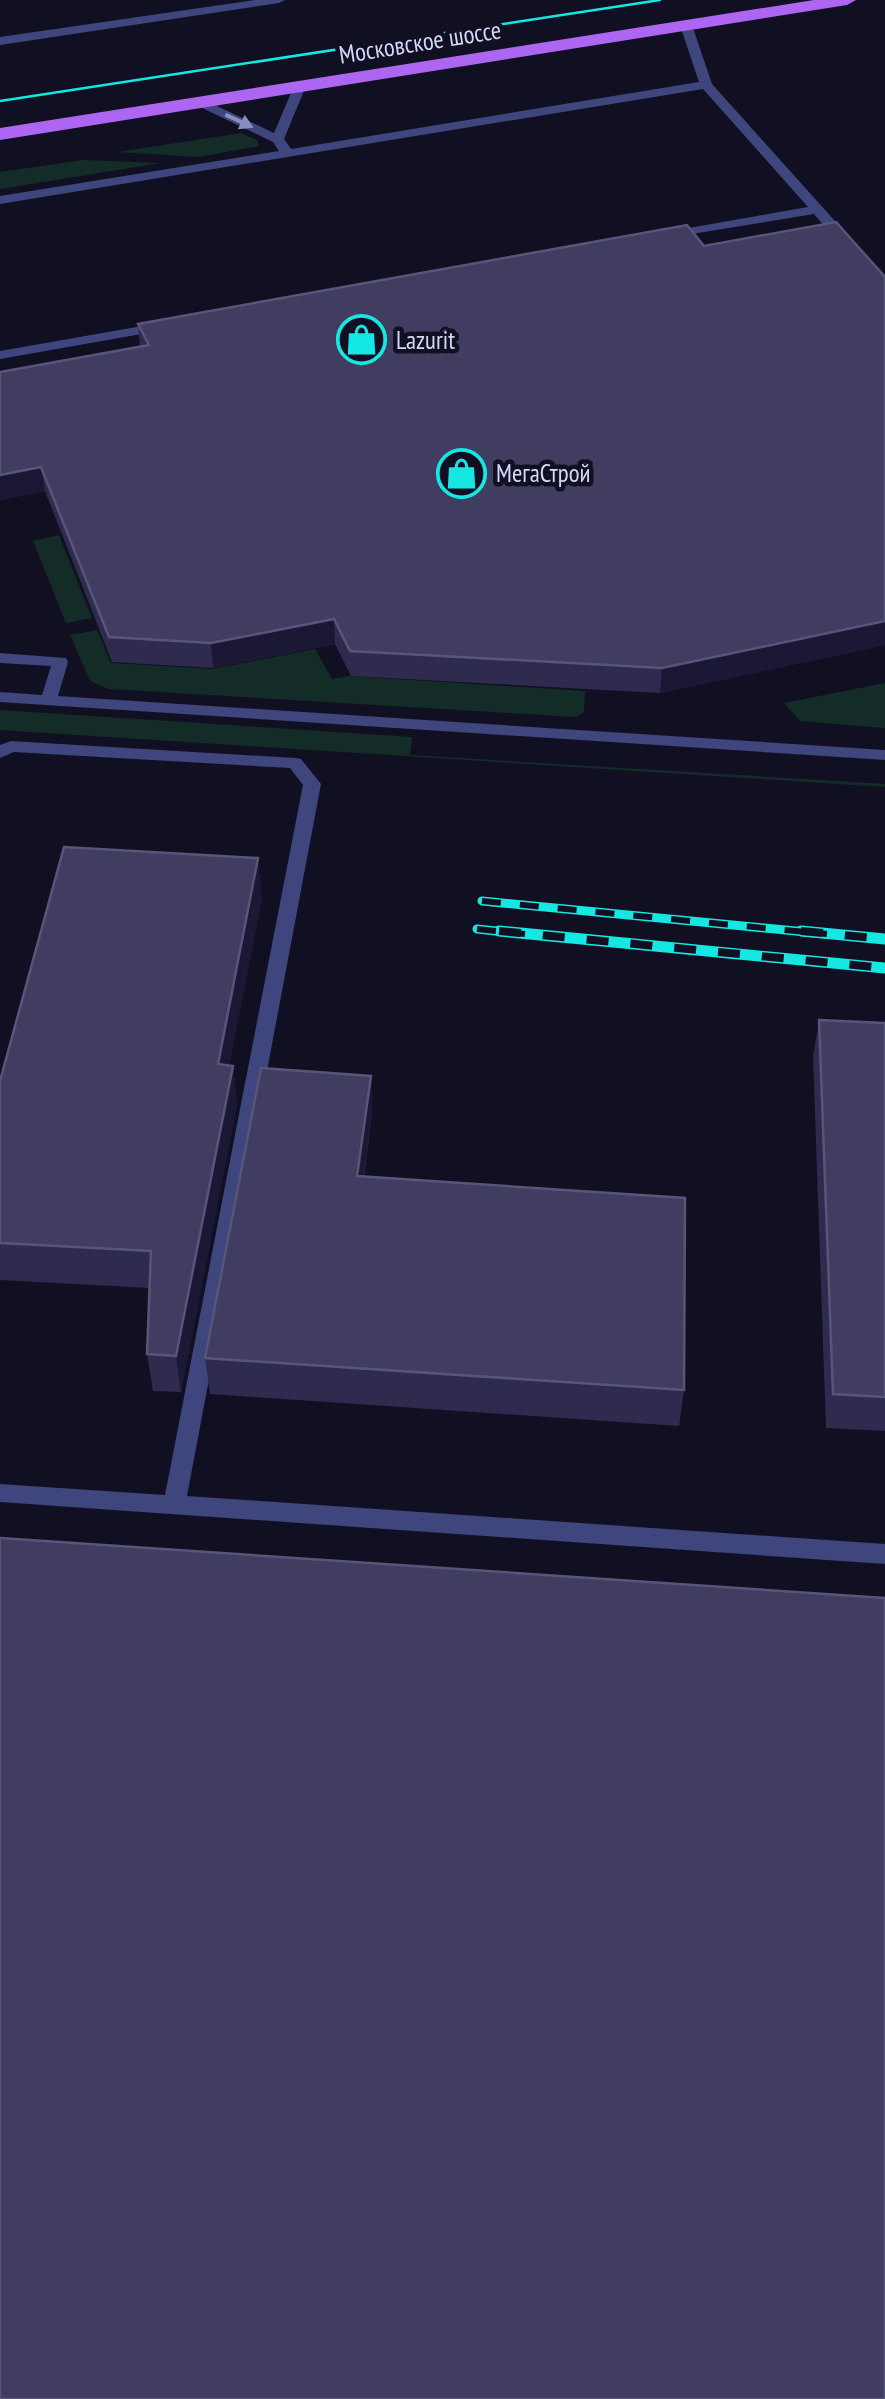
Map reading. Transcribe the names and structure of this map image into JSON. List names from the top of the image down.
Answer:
{
  "streets": {
    "main road": ["Московское шоссе"]
  },
  "places": {
    "shop": ["Lazurit", "МегаСтрой"]
  }
}
